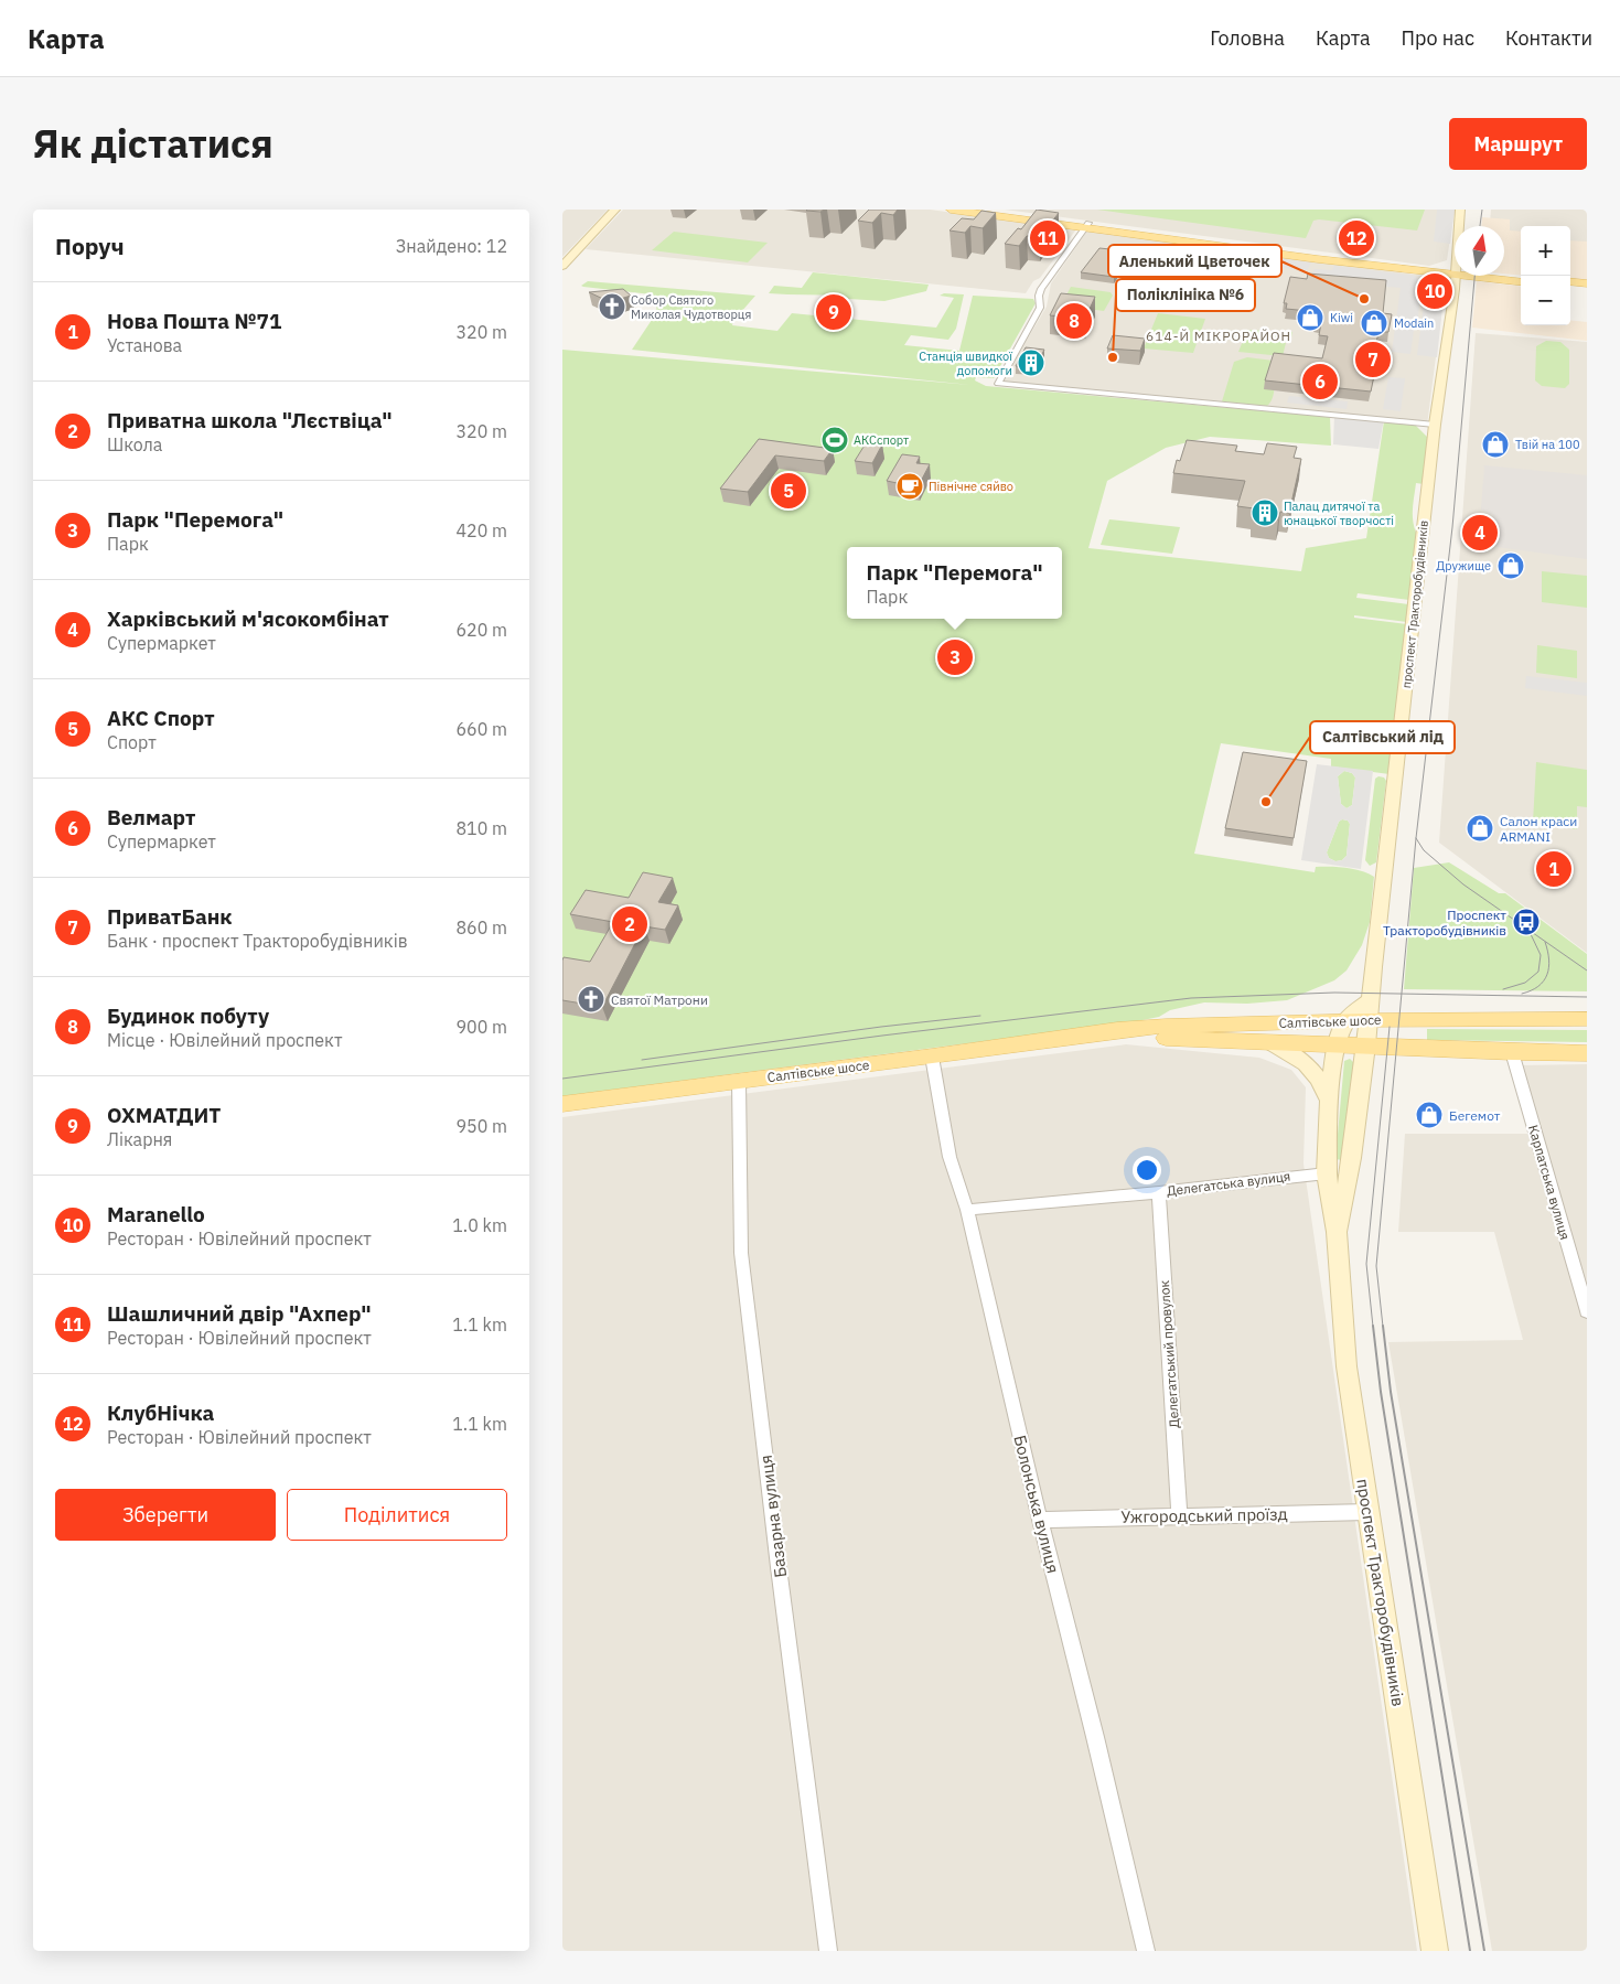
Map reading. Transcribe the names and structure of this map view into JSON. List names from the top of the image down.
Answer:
{
  "streets": {
    "main road": ["проспект Тракторобудівників", "Салтівське шосе"],
    "street": [
      "Карпатська вулиця",
      "Делегатська вулиця",
      "Делегатський провулок",
      "Болонська вулиця",
      "Ужгородський проїзд",
      "Базарна вулиця"
    ]
  },
  "crossings": [
    ["проспект Тракторобудівників", "Салтівське шосе"],
    ["проспект Тракторобудівників", "Делегатська вулиця"],
    ["проспект Тракторобудівників", "Ужгородський проїзд"],
    ["Салтівське шосе", "Карпатська вулиця"],
    ["Салтівське шосе", "Болонська вулиця"],
    ["Салтівське шосе", "Базарна вулиця"],
    ["Делегатська вулиця", "Делегатський провулок"],
    ["Делегатська вулиця", "Болонська вулиця"],
    ["Делегатський провулок", "Ужгородський проїзд"],
    ["Болонська вулиця", "Ужгородський проїзд"]
  ],
  "districts": ["614-Й МІКРОРАЙОН"],
  "places": {
    "other": ["Аленький Цветочек", "Поліклініка №6", "Салтівський лід"],
    "church": ["Собор Святого Миколая Чудотворця", "Святої Матрони"],
    "shop": [
      "Kiwi",
      "Modain",
      "Твій на 100",
      "Дружище",
      "Салон краси ARMANI",
      "Бегемот"
    ],
    "building": ["Станція швидкої допомоги", "Палац дитячої та юнацької творчості"],
    "sports": ["АКСспорт"],
    "cafe": ["Північне сяйво"],
    "bus stop": ["Проспект Тракторобудівників"]
  },
  "north": "top",
  "page": {
    "header": "Карта",
    "nav": [
      "Головна",
      "Карта",
      "Про нас",
      "Контакти"
    ],
    "title": "Як дістатися",
    "buttons": [
      "Маршрут",
      ["Зберегти", "Поділитися"]
    ],
    "heading": ["Поруч", "Знайдено: 12"],
    "pins": [
      "11",
      "12",
      "10",
      "9",
      "8",
      "7",
      "6",
      "5",
      "4",
      "3",
      "1",
      "2"
    ],
    "map_buttons": ["+", "−"],
    "list": [
      {
        "mark": "1",
        "name": "Нова Пошта №71",
        "note": "Установа",
        "value": "320 m"
      },
      {
        "mark": "2",
        "name": "Приватна школа \"Лєствіца\"",
        "note": "Школа",
        "value": "320 m"
      },
      {
        "mark": "3",
        "name": "Парк \"Перемога\"",
        "note": "Парк",
        "value": "420 m"
      },
      {
        "mark": "4",
        "name": "Харківський м'ясокомбінат",
        "note": "Супермаркет",
        "value": "620 m"
      },
      {
        "mark": "5",
        "name": "АКС Спорт",
        "note": "Спорт",
        "value": "660 m"
      },
      {
        "mark": "6",
        "name": "Велмарт",
        "note": "Супермаркет",
        "value": "810 m"
      },
      {
        "mark": "7",
        "name": "ПриватБанк",
        "note": "Банк · проспект Тракторобудівників",
        "value": "860 m"
      },
      {
        "mark": "8",
        "name": "Будинок побуту",
        "note": "Місце · Ювілейний проспект",
        "value": "900 m"
      },
      {
        "mark": "9",
        "name": "ОХМАТДИТ",
        "note": "Лікарня",
        "value": "950 m"
      },
      {
        "mark": "10",
        "name": "Maranello",
        "note": "Ресторан · Ювілейний проспект",
        "value": "1.0 km"
      },
      {
        "mark": "11",
        "name": "Шашличний двір \"Ахпер\"",
        "note": "Ресторан · Ювілейний проспект",
        "value": "1.1 km"
      },
      {
        "mark": "12",
        "name": "КлубНічка",
        "note": "Ресторан · Ювілейний проспект",
        "value": "1.1 km"
      }
    ],
    "popup": ["Парк \"Перемога\"", "Парк"]
  }
}
